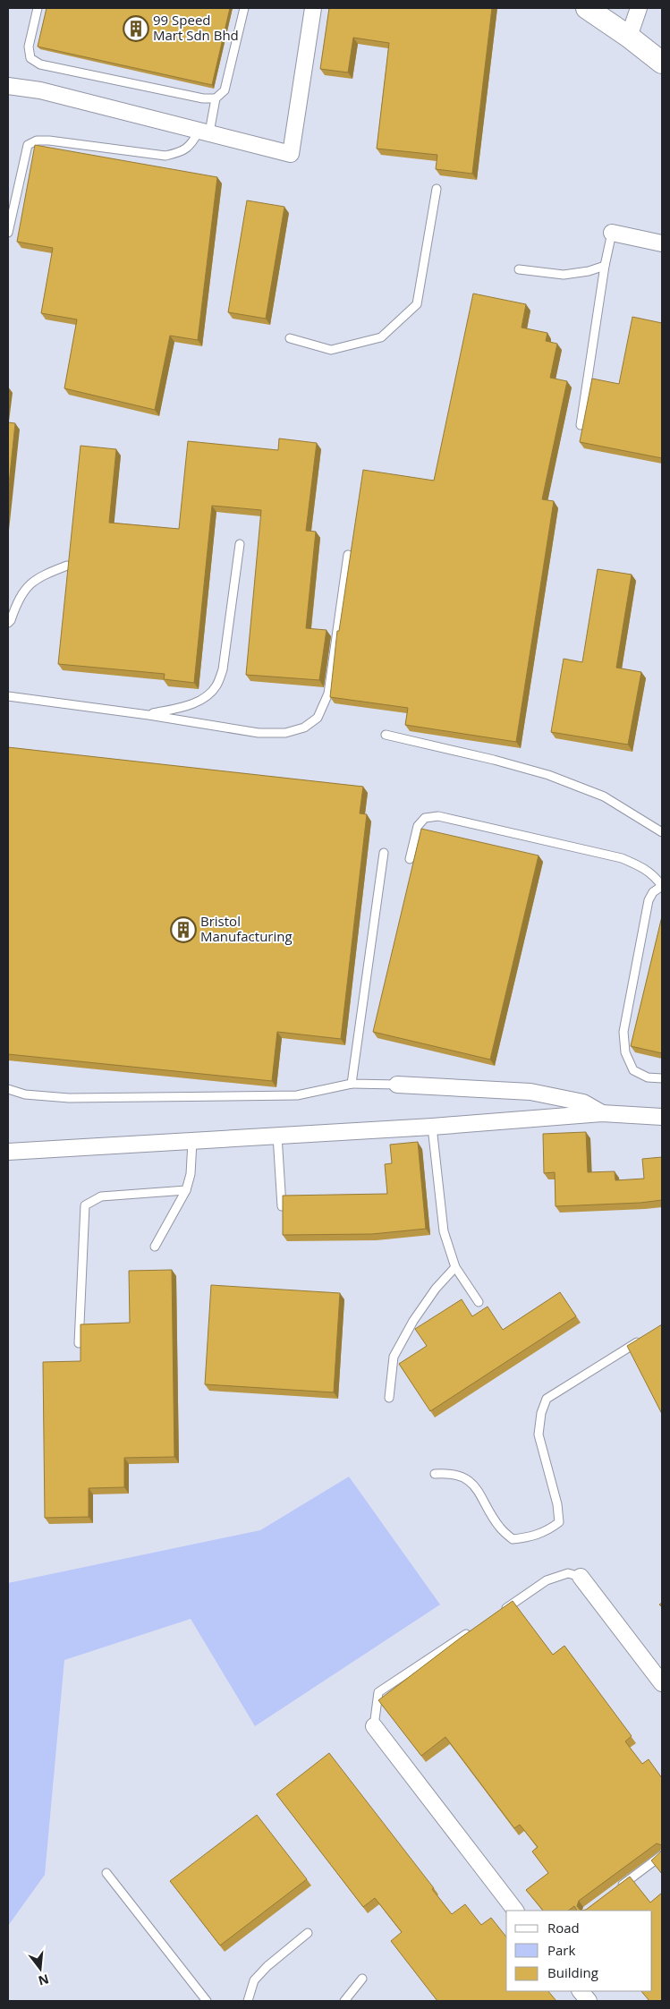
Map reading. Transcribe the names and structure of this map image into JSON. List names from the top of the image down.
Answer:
{
  "places": {
    "building": ["99 Speed Mart Sdn Bhd", "Bristol Manufacturing"]
  },
  "legend": ["Road", "Park", "Building"],
  "north": "bottom"
}
